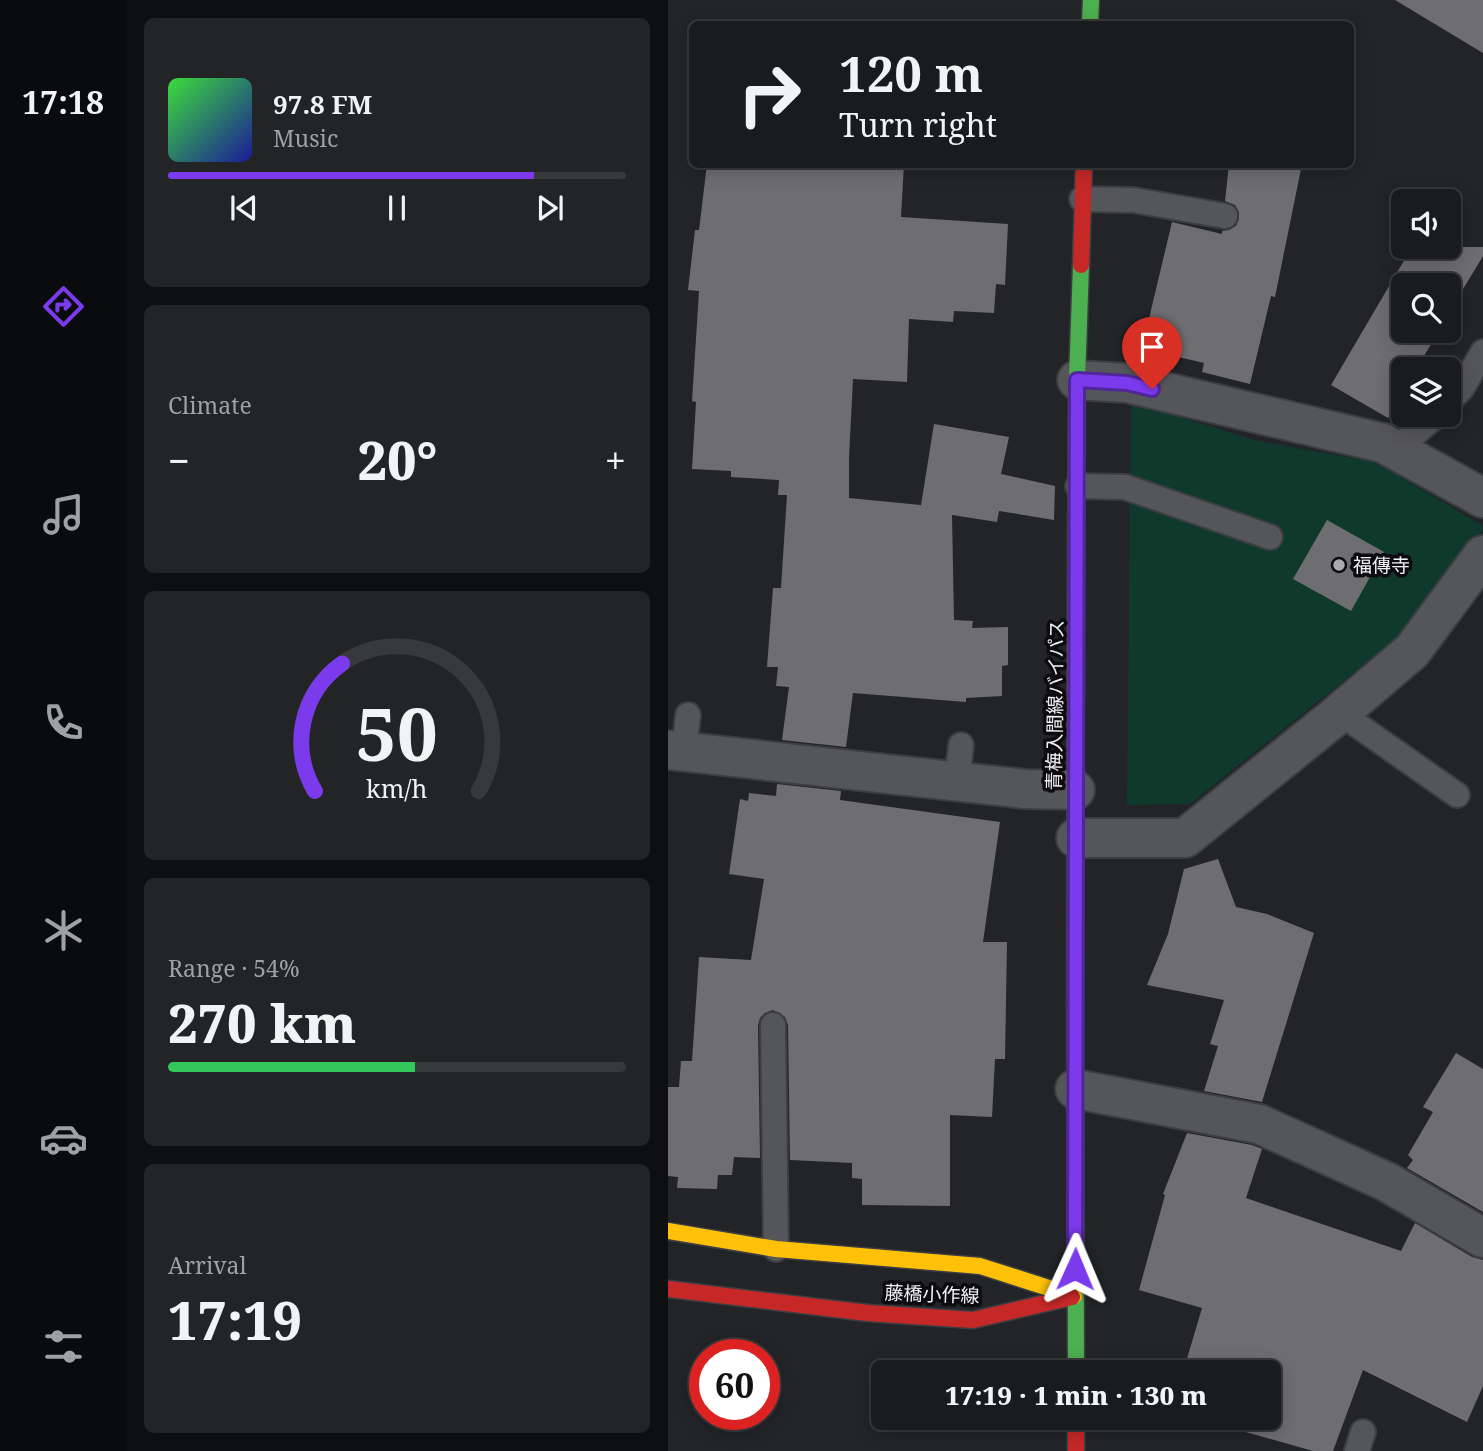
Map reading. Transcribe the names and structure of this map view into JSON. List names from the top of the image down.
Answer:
{
  "streets": {
    "main road": ["青梅入間線バイパス", "藤橋小作線"]
  },
  "crossings": [
    ["青梅入間線バイパス", "藤橋小作線"]
  ],
  "places": ["福傳寺"],
  "page": {
    "tabs": "17:18",
    "turn": ["120 m", "Turn right"],
    "song": ["97.8 FM", "Music"],
    "tile": [
      "Climate",
      ["Range · 54%", "270 km"],
      ["Arrival", "17:19"]
    ],
    "heat": ["−", "20°", "+"],
    "limit": "60",
    "trip": "17:19 · 1 min · 130 m",
    "gauge": ["50", "km/h"]
  }
}
